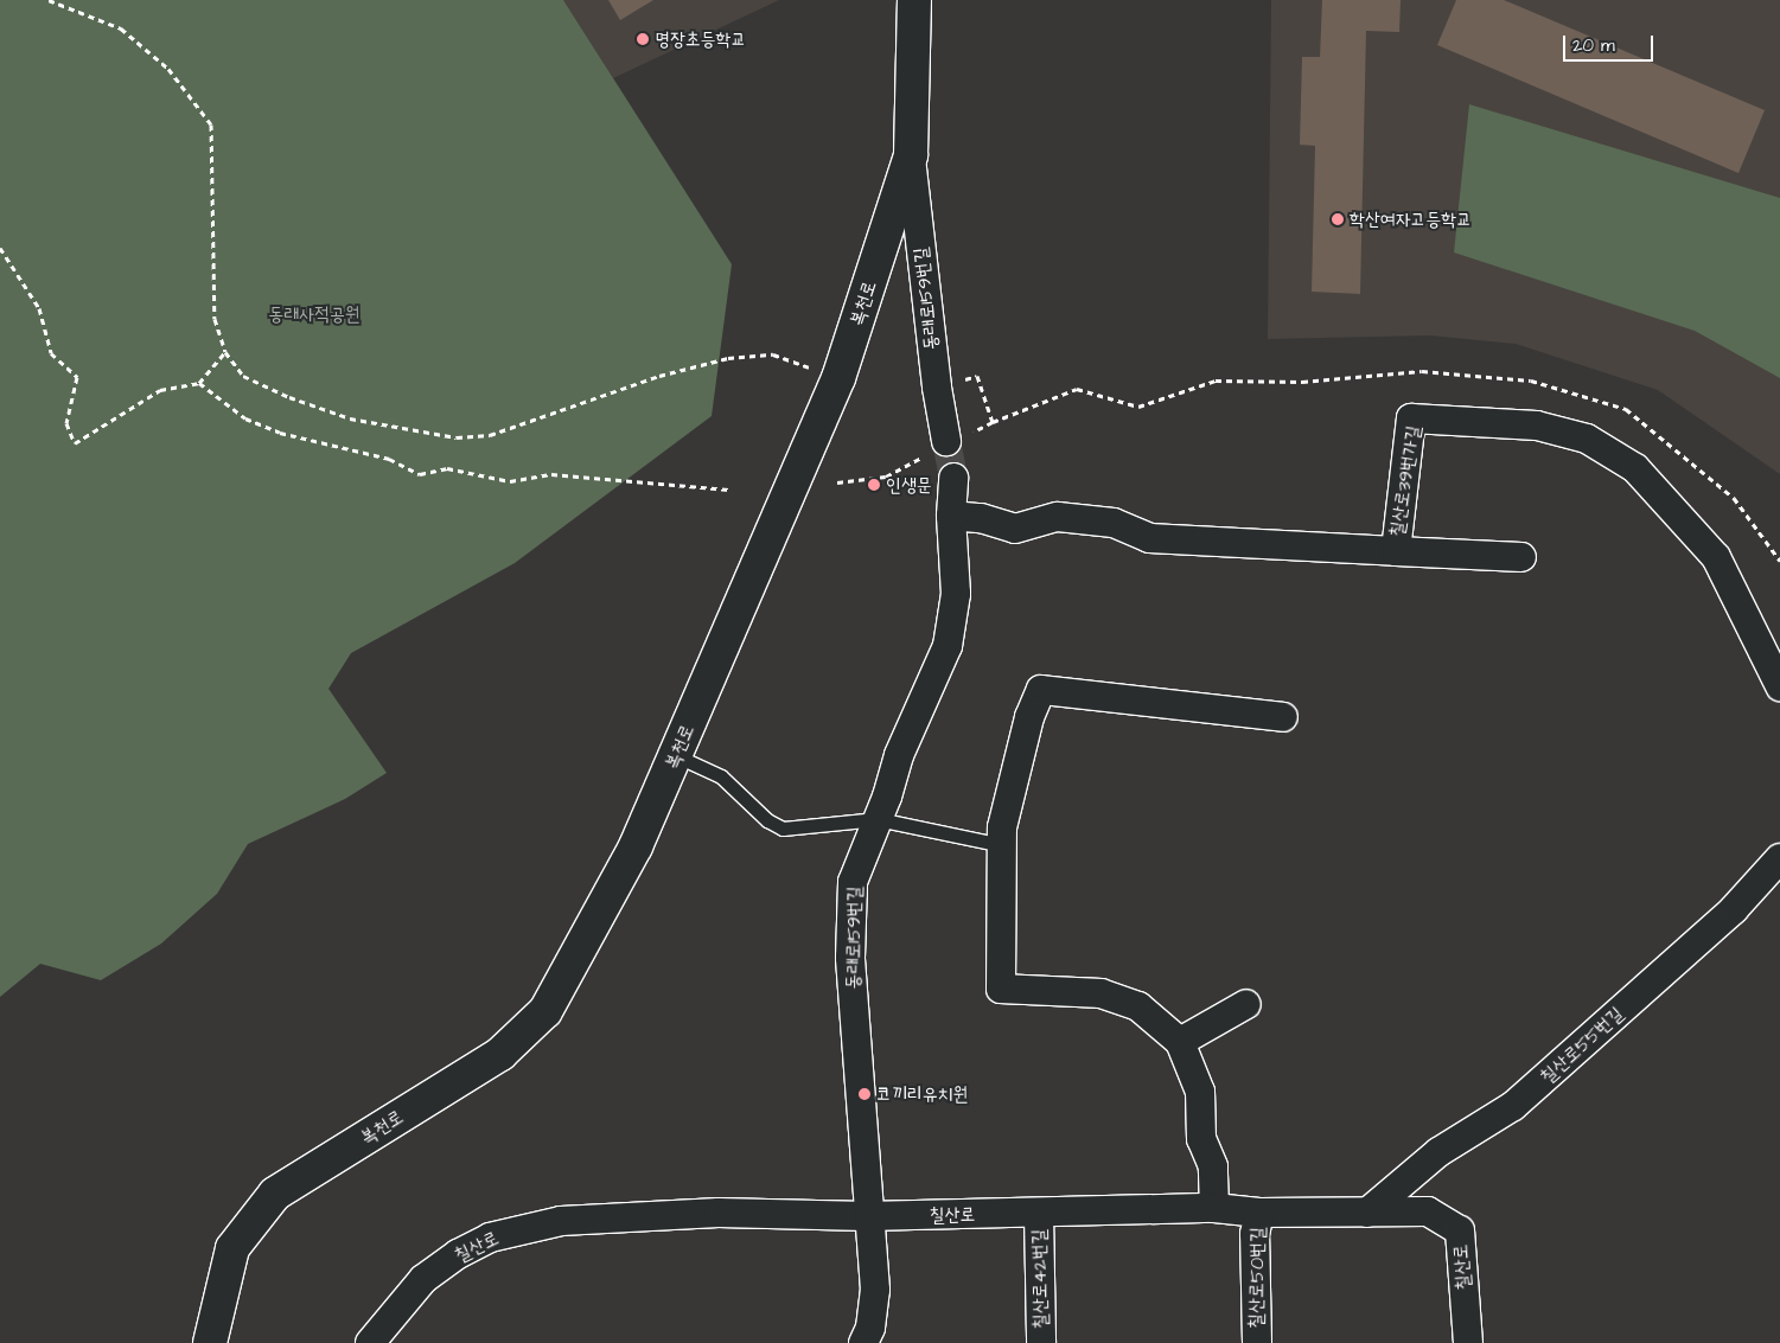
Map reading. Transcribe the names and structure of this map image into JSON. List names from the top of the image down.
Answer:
{
  "streets": {
    "street": [
      "동래로159번길",
      "복천로",
      "칠산로39번가길",
      "칠산로55번길",
      "칠산로",
      "칠산로50번길",
      "칠산로42번길"
    ]
  },
  "crossings": [
    ["동래로159번길", "복천로"],
    ["동래로159번길", "칠산로39번가길"],
    ["동래로159번길", "칠산로"],
    ["칠산로55번길", "칠산로"],
    ["칠산로", "칠산로50번길"],
    ["칠산로", "칠산로42번길"]
  ],
  "parks": ["동래사적공원"],
  "places": [
    "명장초등학교",
    "학산여자고등학교",
    "인생문",
    "코끼리유치원"
  ],
  "scale_bar": "20 m"
}
